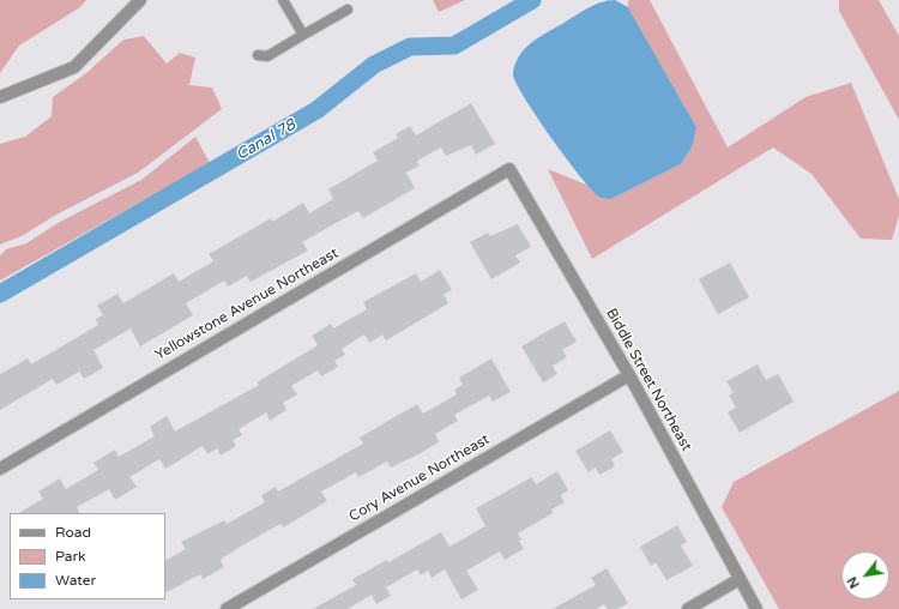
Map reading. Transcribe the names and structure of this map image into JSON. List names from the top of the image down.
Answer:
{
  "streets": {
    "street": ["Yellowstone Avenue Northeast", "Biddle Street Northeast", "Cory Avenue Northeast"]
  },
  "crossings": [
    ["Yellowstone Avenue Northeast", "Biddle Street Northeast"],
    ["Biddle Street Northeast", "Cory Avenue Northeast"]
  ],
  "water": ["Canal 78"],
  "legend": ["Road", "Park", "Water"],
  "north": "bottom left"
}
